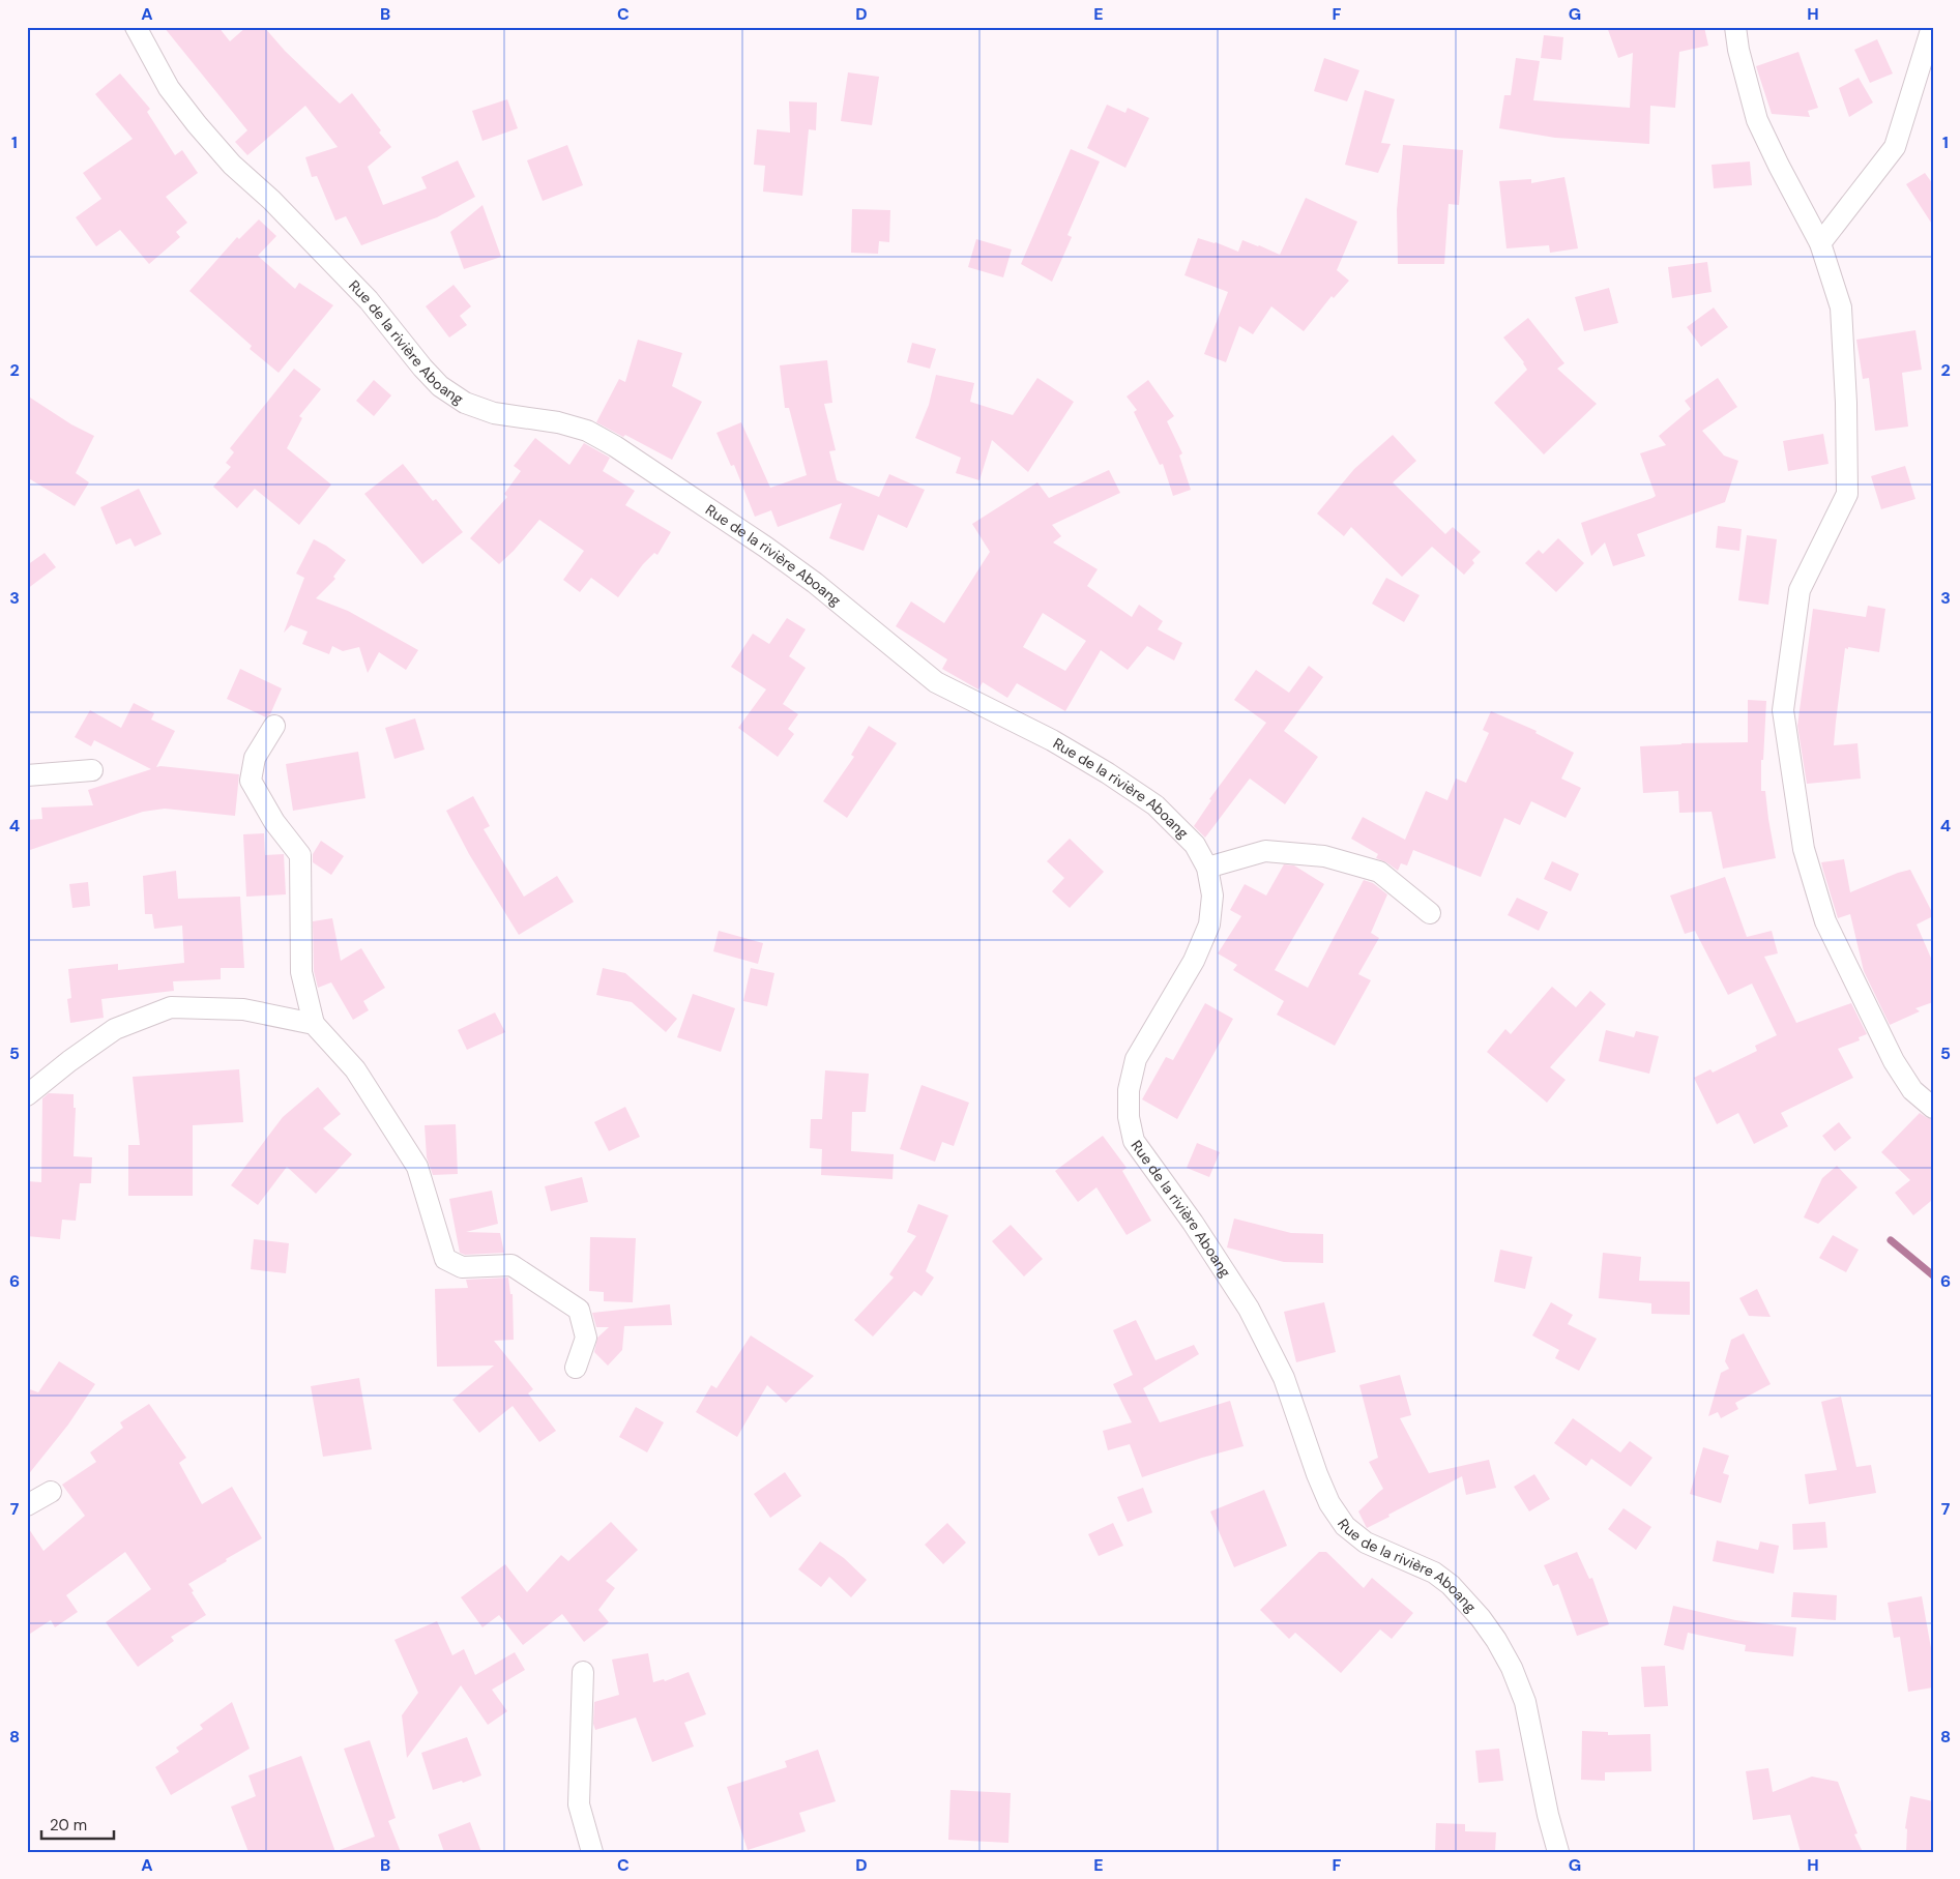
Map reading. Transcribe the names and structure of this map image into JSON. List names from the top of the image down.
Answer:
{
  "streets": {
    "street": ["Rue de la rivière Aboang"]
  },
  "scale_bar": "20 m",
  "grid": {
    "columns": [
      "A",
      "B",
      "C",
      "D",
      "E",
      "F",
      "G",
      "H"
    ],
    "rows": [
      "1",
      "2",
      "3",
      "4",
      "5",
      "6",
      "7",
      "8"
    ]
  }
}
